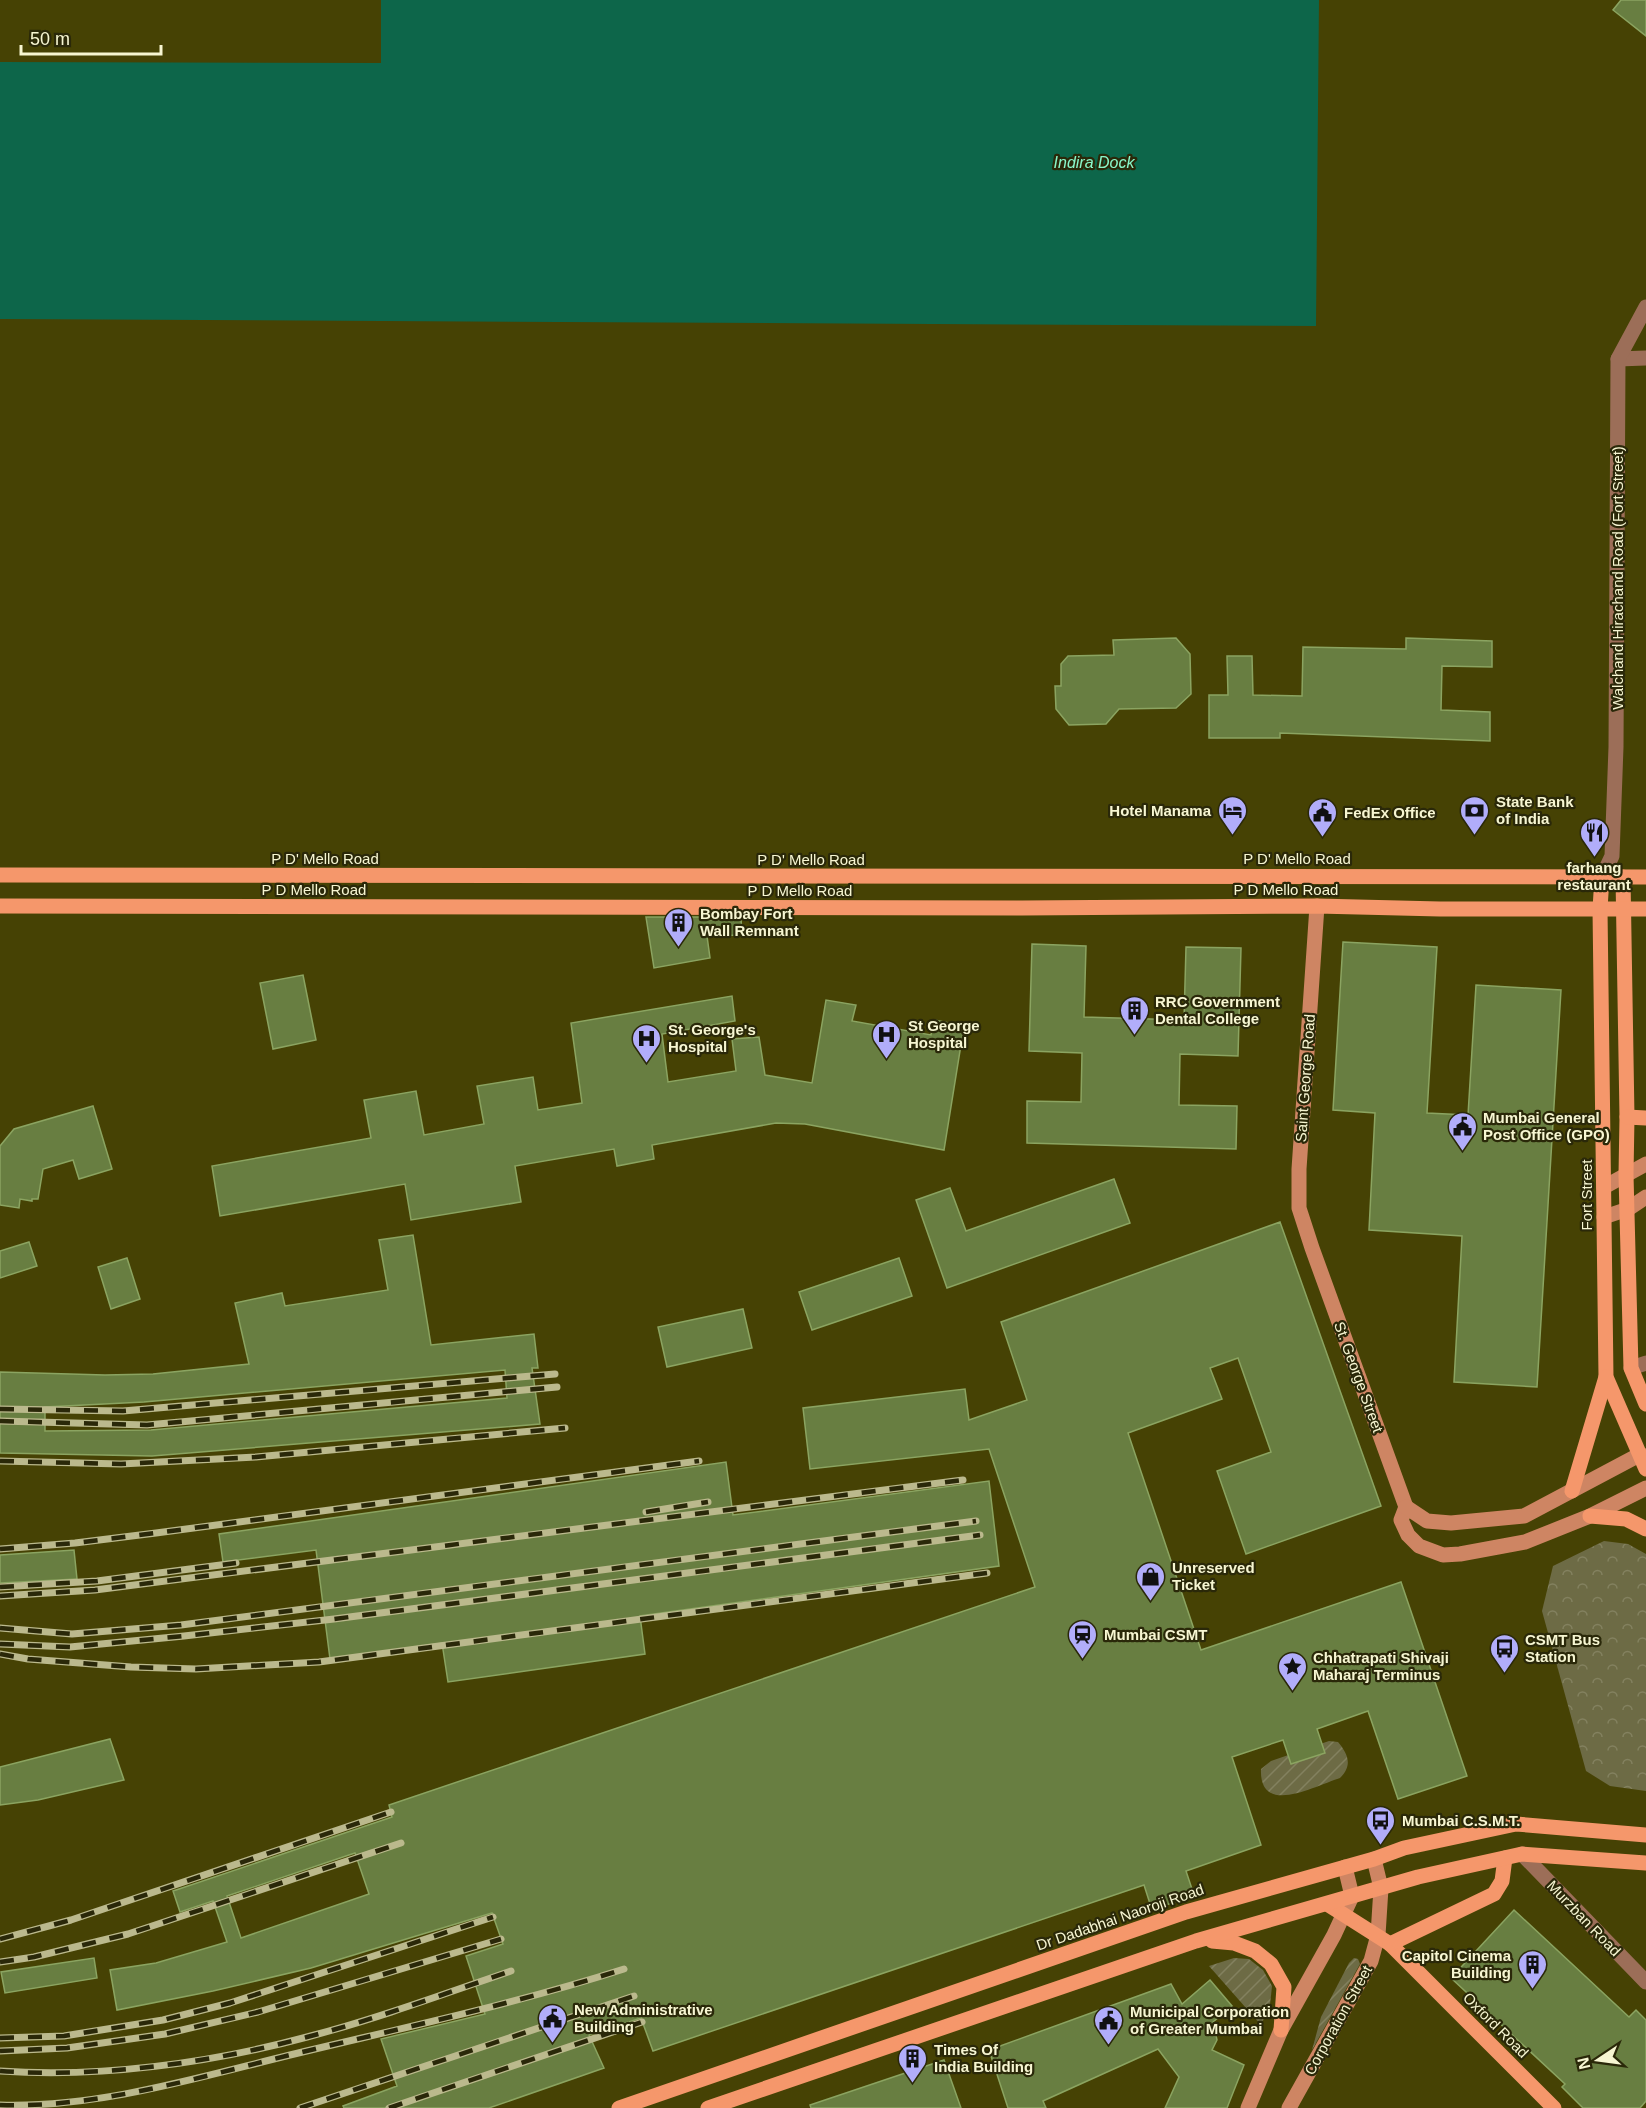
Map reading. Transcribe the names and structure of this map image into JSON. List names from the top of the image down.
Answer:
{
  "streets": {
    "main road": [
      "P D' Mello Road",
      "P D Mello Road",
      "Saint George Road",
      "Fort Street",
      "St. George Street",
      "Dr Dadabhai Naoroji Road",
      "Corporation Street",
      "Oxford Road"
    ],
    "street": ["Walchand Hirachand Road (Fort Street)", "Murzban Road"]
  },
  "crossings": [
    ["Walchand Hirachand Road (Fort Street)", "P D' Mello Road"],
    ["Walchand Hirachand Road (Fort Street)", "Fort Street"],
    ["P D' Mello Road", "Fort Street"],
    ["P D Mello Road", "Saint George Road"],
    ["P D Mello Road", "Fort Street"],
    ["Saint George Road", "St. George Street"],
    ["Dr Dadabhai Naoroji Road", "Corporation Street"],
    ["Corporation Street", "Oxford Road"]
  ],
  "water": ["Indira Dock"],
  "places": {
    "hotel": ["Hotel Manama"],
    "bank": ["State Bank of India"],
    "public building": [
      "FedEx Office",
      "Mumbai General Post Office (GPO)",
      "New Administrative Building",
      "Municipal Corporation of Greater Mumbai"
    ],
    "restaurant": ["farhang restaurant"],
    "building": [
      "Bombay Fort Wall Remnant",
      "RRC Government Dental College",
      "Capitol Cinema Building",
      "Times Of India Building"
    ],
    "hospital": ["St George Hospital", "St. George's Hospital"],
    "shop": ["Unreserved Ticket"],
    "station": ["Mumbai CSMT"],
    "bus stop": ["CSMT Bus Station", "Mumbai C.S.M.T."],
    "place": ["Chhatrapati Shivaji Maharaj Terminus"]
  },
  "scale_bar": "50 m",
  "north": "left"
}
